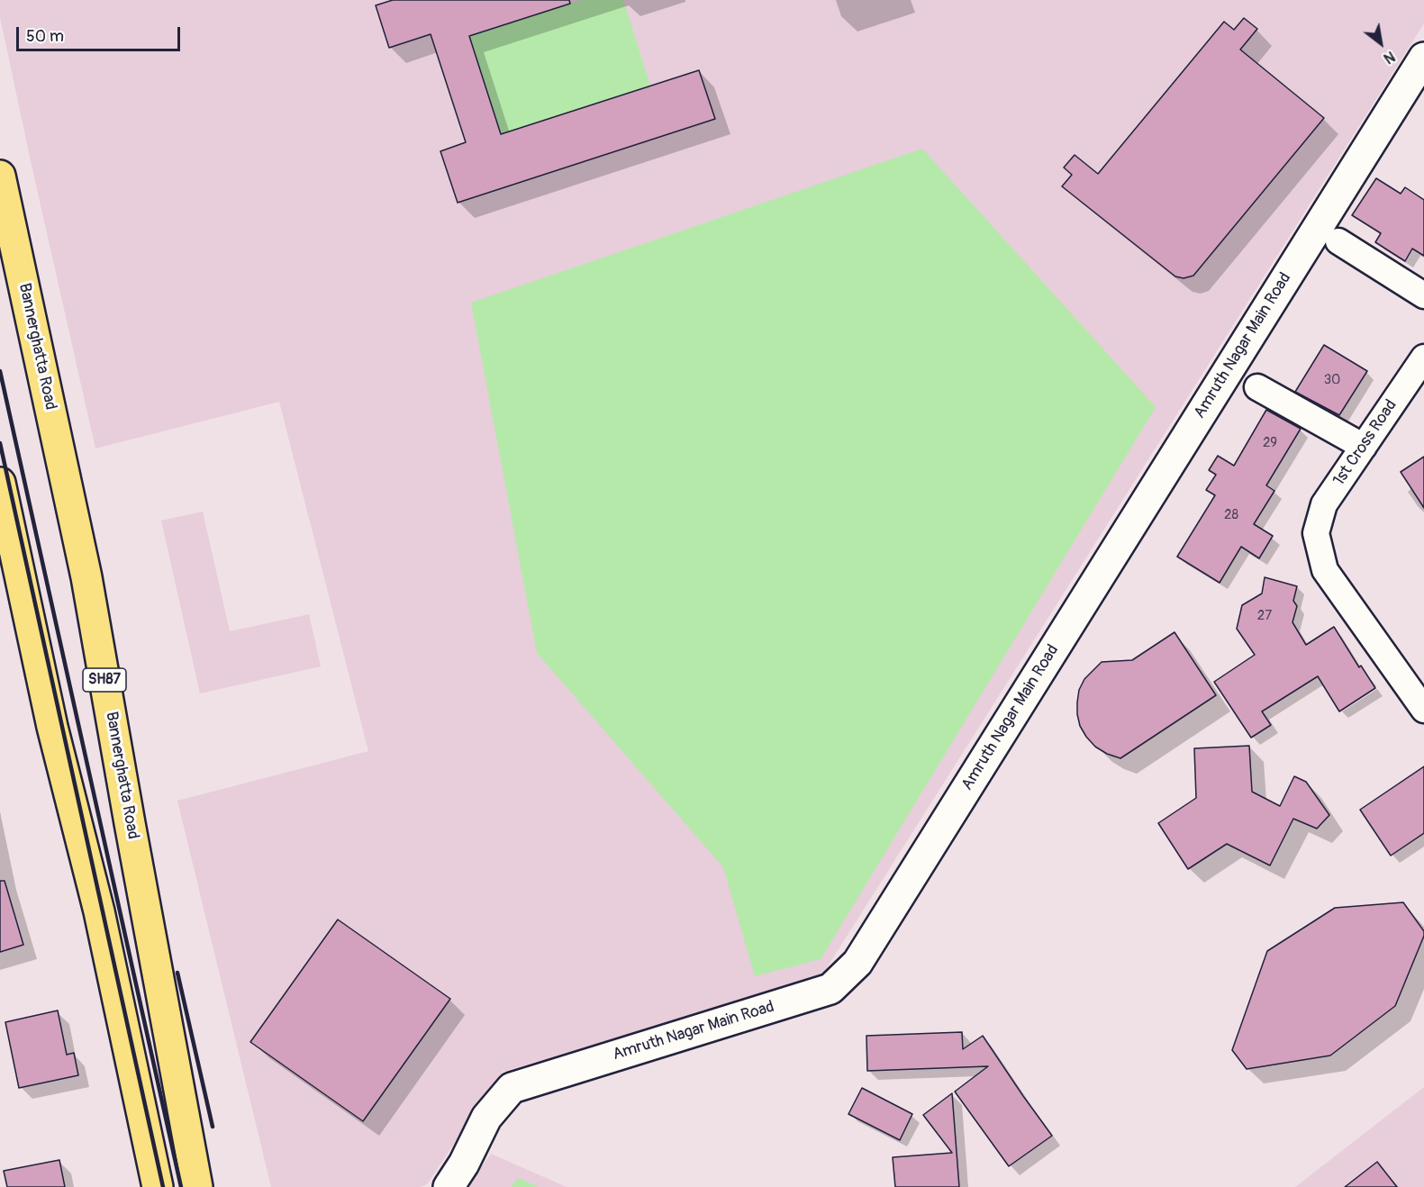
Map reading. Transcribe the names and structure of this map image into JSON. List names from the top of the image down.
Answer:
{
  "streets": {
    "main road": ["Amruth Nagar Main Road", "Bannerghatta Road", "SH87"],
    "street": ["1st Cross Road"]
  },
  "house_numbers": [
    "30",
    "29",
    "28",
    "27"
  ],
  "scale_bar": "50 m",
  "north": "bottom right"
}
